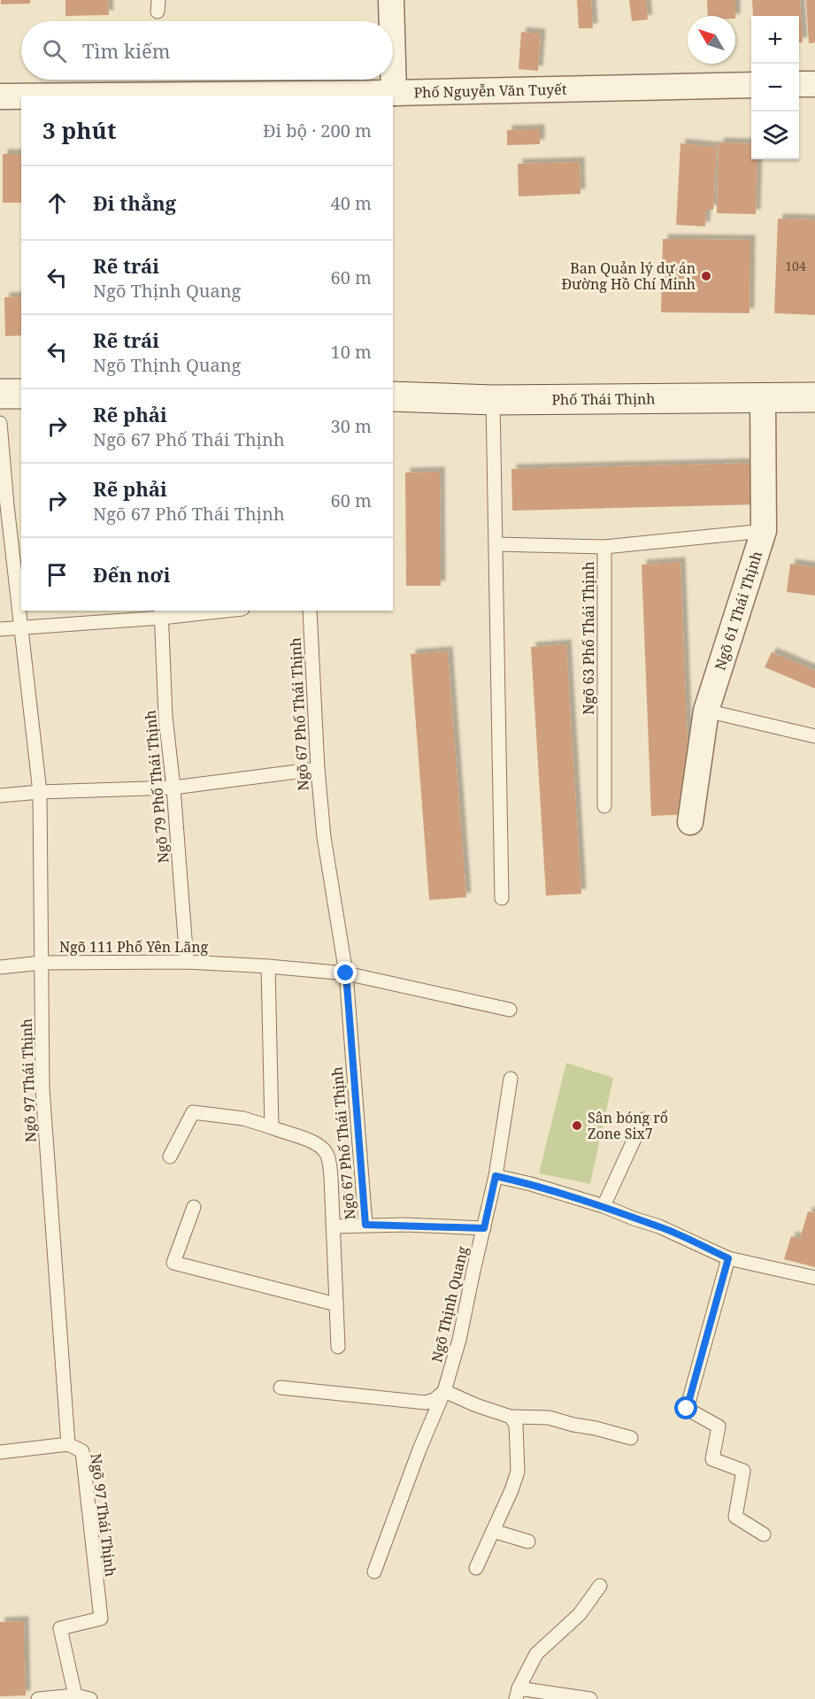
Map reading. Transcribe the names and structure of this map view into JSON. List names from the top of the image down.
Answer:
{
  "streets": {
    "street": ["Phố Nguyễn Văn Tuyết", "Phố Thái Thịnh", "Ngõ 61 Thái Thịnh"],
    "lane": [
      "Ngõ 63 Phố Thái Thịnh",
      "Ngõ 67 Phố Thái Thịnh",
      "Ngõ 79 Phố Thái Thịnh",
      "Ngõ 111 Phố Yên Lãng",
      "Ngõ 97 Thái Thịnh",
      "Ngõ Thịnh Quang"
    ]
  },
  "crossings": [
    ["Phố Thái Thịnh", "Ngõ 61 Thái Thịnh"],
    ["Ngõ 67 Phố Thái Thịnh", "Ngõ Thịnh Quang"],
    ["Ngõ 79 Phố Thái Thịnh", "Ngõ 111 Phố Yên Lãng"],
    ["Ngõ 111 Phố Yên Lãng", "Ngõ 97 Thái Thịnh"]
  ],
  "places": ["Ban Quản lý dự án Đường Hồ Chí Minh", "Sân bóng rổ Zone Six7"],
  "house_numbers": ["104"],
  "north": "top left",
  "page": {
    "map_buttons": ["+", "−"],
    "search": "Tìm kiếm",
    "heading": ["3 phút", "Đi bộ · 200 m"],
    "list": [
      ["Đi thẳng", "40 m"],
      ["Rẽ trái", "Ngõ Thịnh Quang", "60 m"],
      ["Rẽ trái", "Ngõ Thịnh Quang", "10 m"],
      ["Rẽ phải", "Ngõ 67 Phố Thái Thịnh", "30 m"],
      ["Rẽ phải", "Ngõ 67 Phố Thái Thịnh", "60 m"],
      "Đến nơi"
    ]
  }
}
